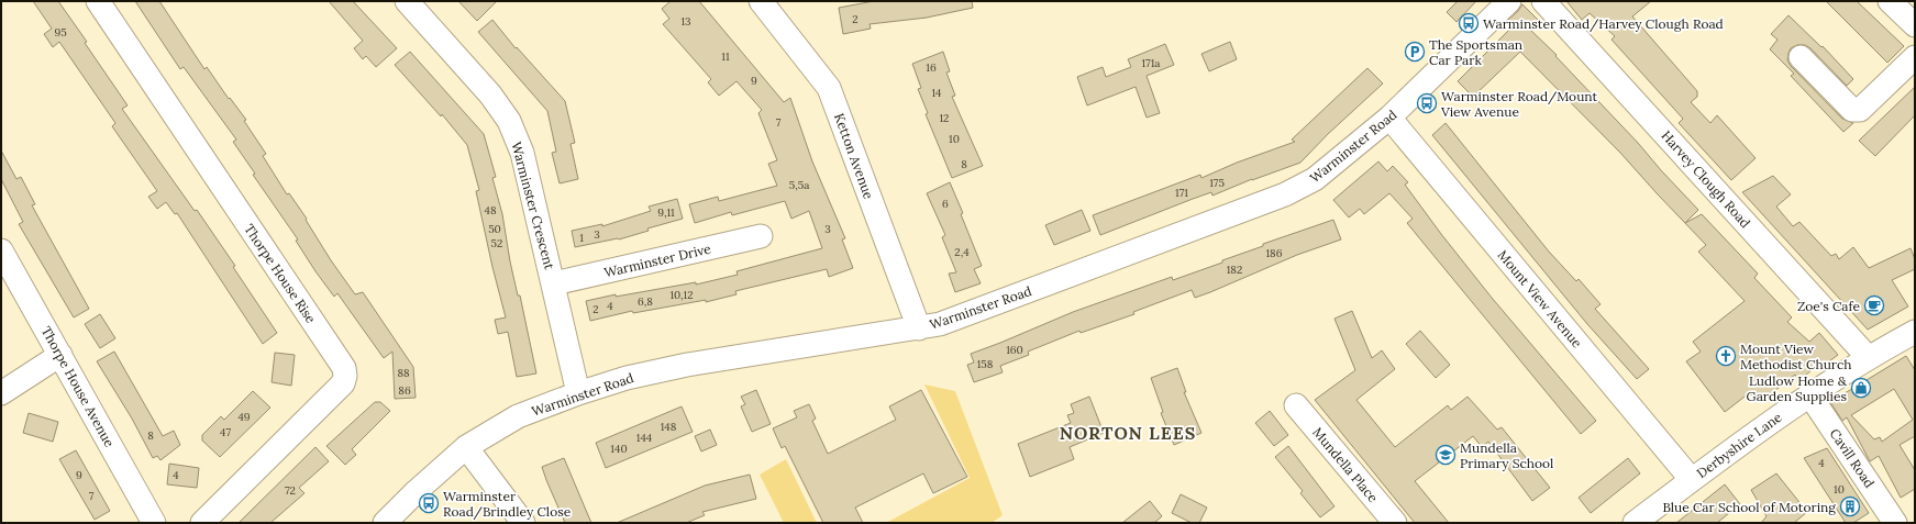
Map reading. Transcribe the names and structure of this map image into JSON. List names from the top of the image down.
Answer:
{
  "streets": {
    "street": [
      "Warminster Road",
      "Ketton Avenue",
      "Harvey Clough Road",
      "Warminster Crescent",
      "Warminster Drive",
      "Thorpe House Rise",
      "Mount View Avenue",
      "Thorpe House Avenue",
      "Derbyshire Lane",
      "Cavill Road",
      "Mundella Place"
    ]
  },
  "crossings": [
    ["Warminster Road", "Ketton Avenue"],
    ["Warminster Road", "Warminster Crescent"],
    ["Warminster Road", "Mount View Avenue"],
    ["Harvey Clough Road", "Derbyshire Lane"],
    ["Warminster Crescent", "Warminster Drive"],
    ["Mount View Avenue", "Derbyshire Lane"],
    ["Derbyshire Lane", "Cavill Road"]
  ],
  "districts": ["NORTON LEES"],
  "places": {
    "bus stop": ["Warminster Road/Harvey Clough Road", "Warminster Road/Mount View Avenue", "Warminster Road/Brindley Close"],
    "parking": ["The Sportsman Car Park"],
    "cafe": ["Zoe's Cafe"],
    "church": ["Mount View Methodist Church"],
    "shop": ["Ludlow Home & Garden Supplies"],
    "school or university": ["Mundella Primary School"],
    "building": ["Blue Car School of Motoring"]
  },
  "house_numbers": [
    "2",
    "13",
    "95",
    "11",
    "171a",
    "16",
    "9",
    "14",
    "12",
    "7",
    "10",
    "8",
    "175",
    "5,5a",
    "171",
    "6",
    "48",
    "9,11",
    "50",
    "3",
    "3",
    "1",
    "52",
    "2,4",
    "186",
    "182",
    "10,12",
    "6,8",
    "4",
    "2",
    "160",
    "158",
    "88",
    "86",
    "49",
    "148",
    "47",
    "8",
    "144",
    "140",
    "4",
    "9",
    "4",
    "10",
    "72",
    "7"
  ]
}
